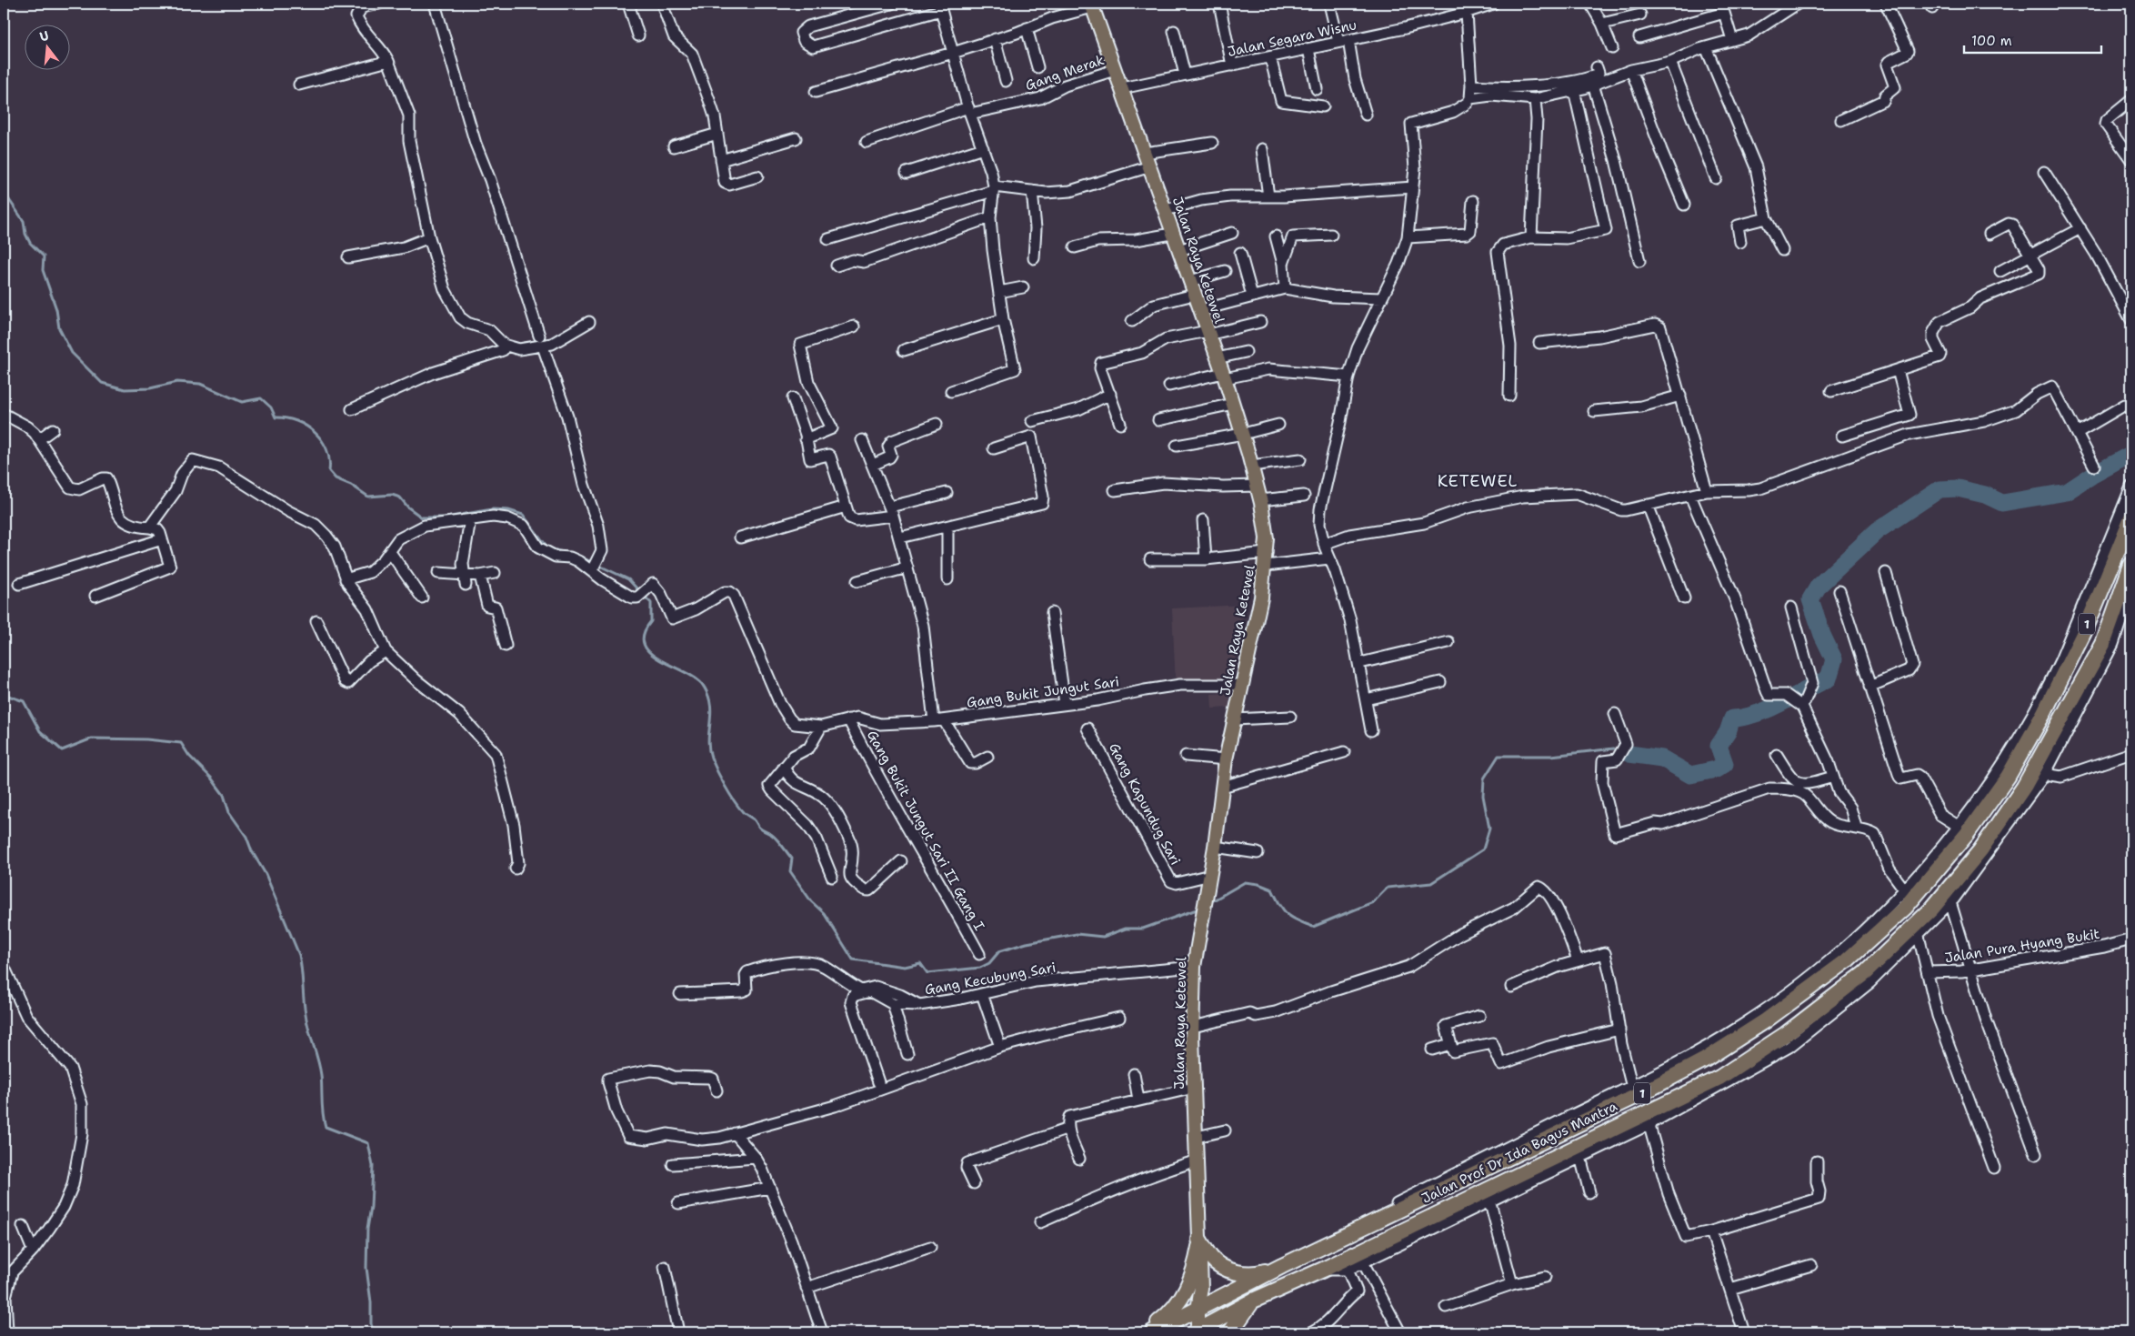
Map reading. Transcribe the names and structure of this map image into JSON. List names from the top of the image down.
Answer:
{
  "streets": {
    "highway": ["1", "Jalan Prof Dr Ida Bagus Mantra"],
    "main road": ["Jalan Raya Ketewel"],
    "street": [
      "Jalan Segara Wisnu",
      "Gang Merak",
      "Gang Bukit Jungut Sari",
      "Gang Kapundug Sari",
      "Gang Bukit Jungut Sari II Gang I",
      "Jalan Pura Hyang Bukit",
      "Gang Kecubung Sari"
    ]
  },
  "crossings": [
    ["Jalan Segara Wisnu", "Jalan Raya Ketewel"],
    ["Gang Merak", "Jalan Raya Ketewel"],
    ["Jalan Raya Ketewel", "Gang Bukit Jungut Sari"],
    ["Jalan Raya Ketewel", "Gang Kapundug Sari"],
    ["Jalan Raya Ketewel", "Gang Kecubung Sari"],
    ["Jalan Raya Ketewel", "Jalan Prof Dr Ida Bagus Mantra"],
    ["1", "Jalan Prof Dr Ida Bagus Mantra"],
    ["Gang Bukit Jungut Sari", "Gang Bukit Jungut Sari II Gang I"]
  ],
  "districts": ["KETEWEL"],
  "scale_bar": "100 m",
  "north": "top"
}
